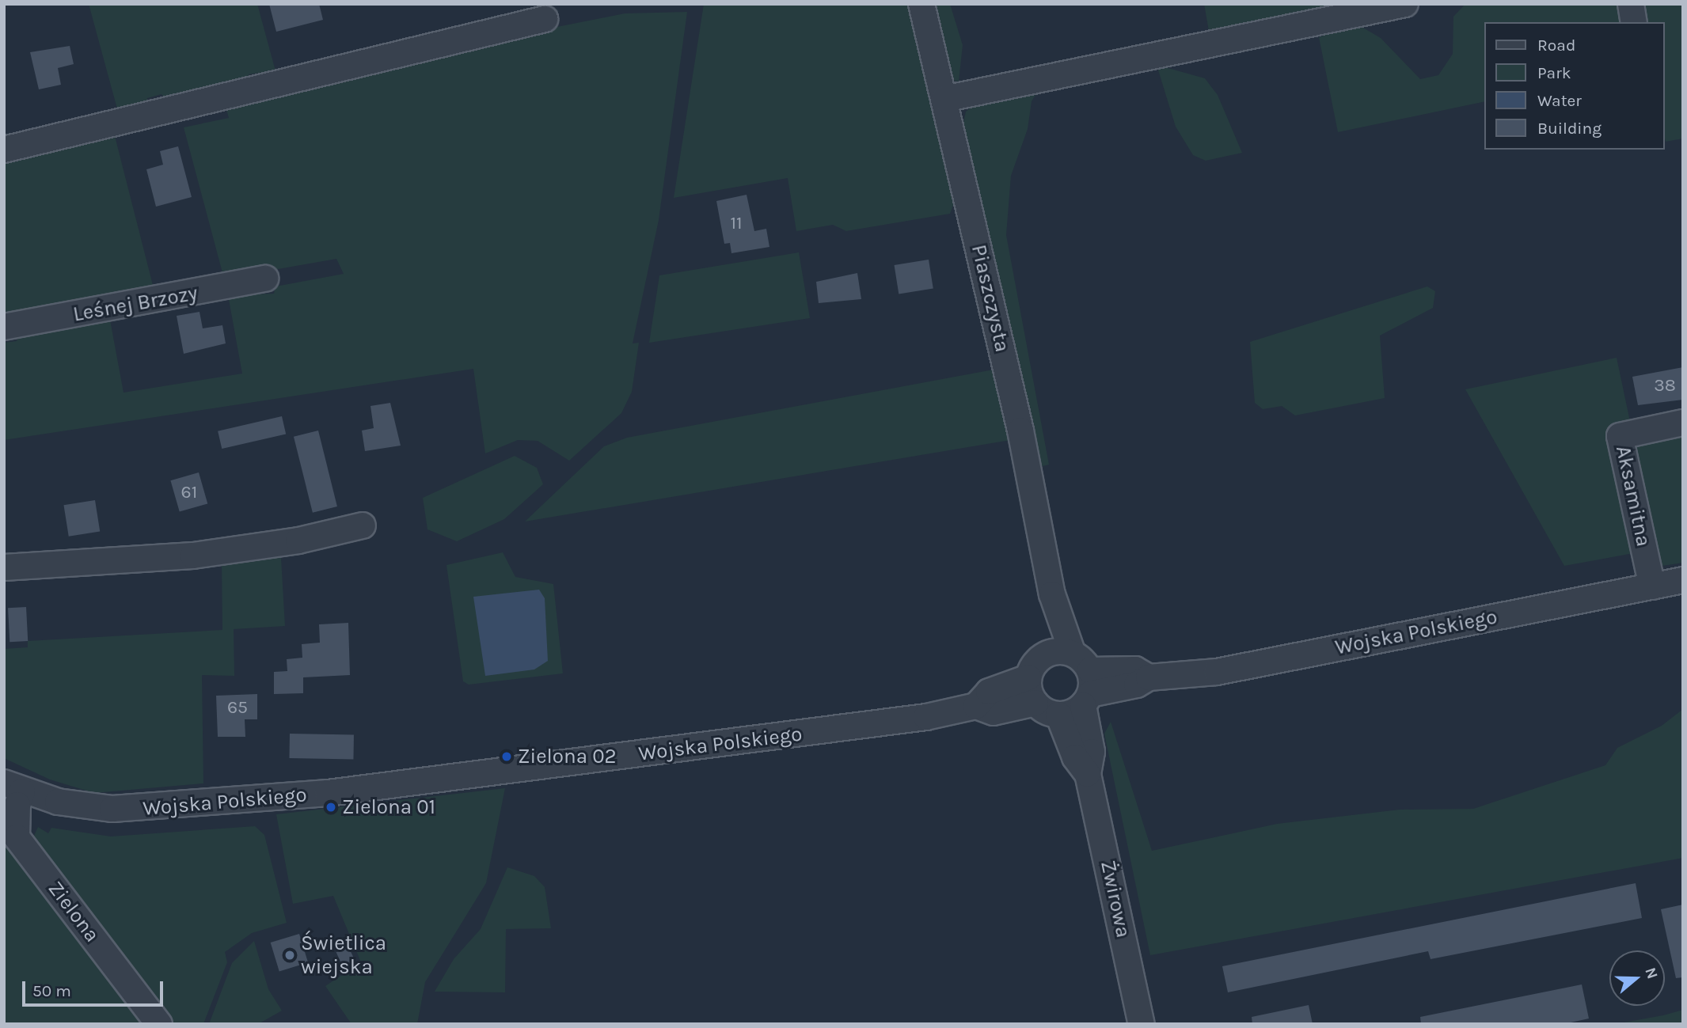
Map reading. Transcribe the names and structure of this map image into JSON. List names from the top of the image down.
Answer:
{
  "streets": {
    "street": [
      "Piaszczysta",
      "Leśnej Brzozy",
      "Aksamitna",
      "Wojska Polskiego",
      "Żwirowa",
      "Zielona"
    ]
  },
  "crossings": [
    ["Piaszczysta", "Wojska Polskiego"],
    ["Piaszczysta", "Żwirowa"],
    ["Aksamitna", "Wojska Polskiego"],
    ["Wojska Polskiego", "Żwirowa"],
    ["Wojska Polskiego", "Zielona"]
  ],
  "places": ["Zielona 02", "Zielona 01", "Świetlica wiejska"],
  "house_numbers": [
    "11",
    "38",
    "61",
    "65"
  ],
  "legend": [
    "Road",
    "Park",
    "Water",
    "Building"
  ],
  "scale_bar": "50 m",
  "north": "right"
}
